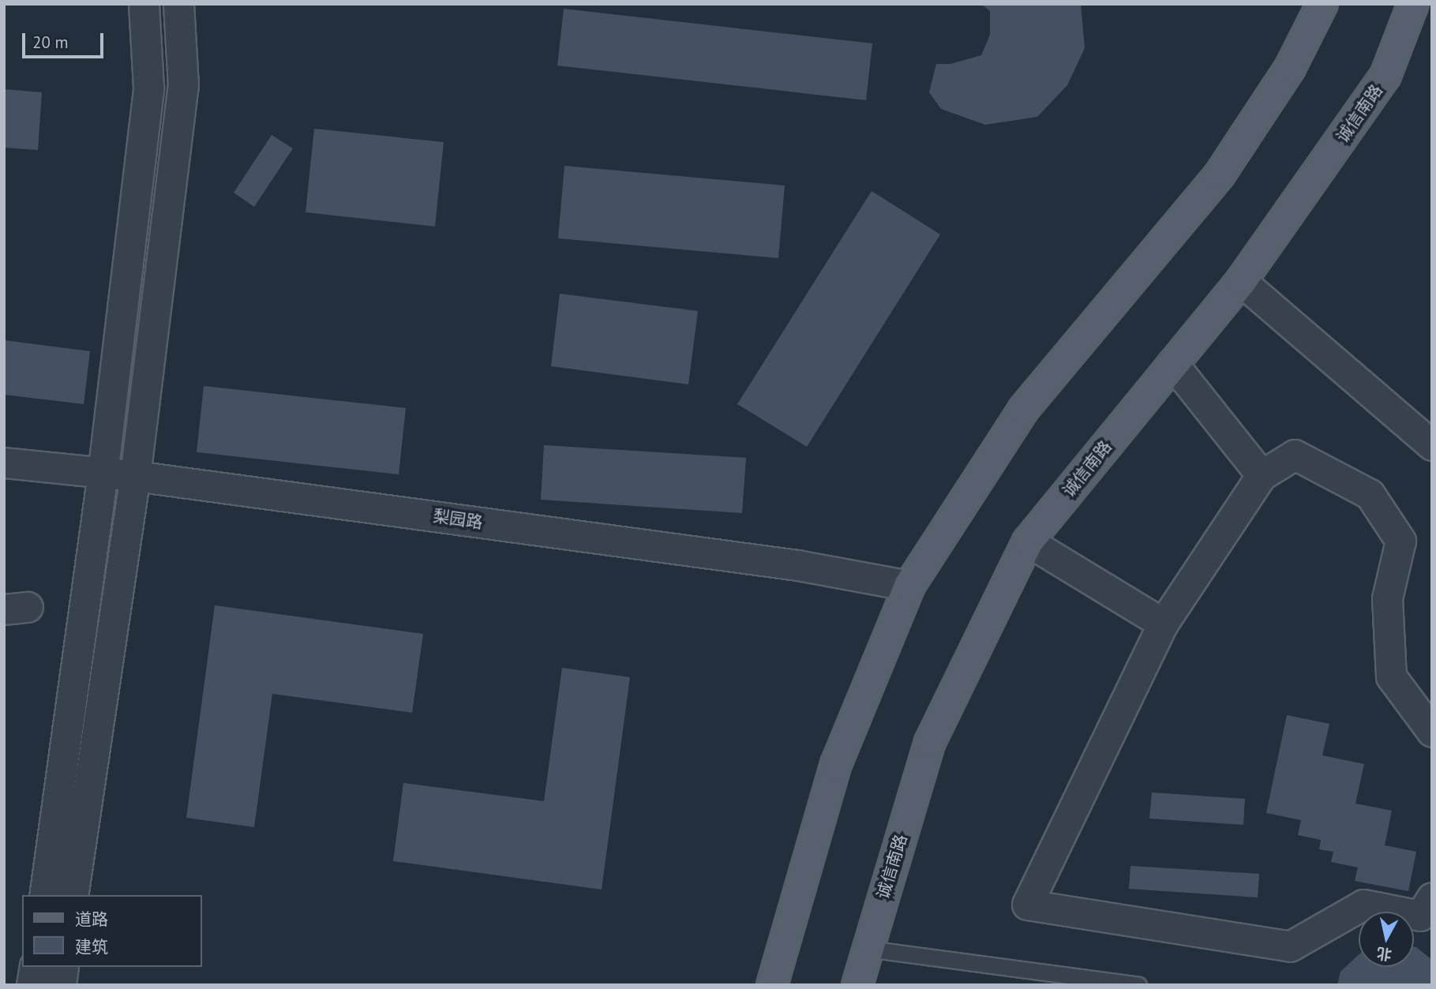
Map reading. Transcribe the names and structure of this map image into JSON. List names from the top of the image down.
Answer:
{
  "streets": {
    "main road": ["诚信南路"],
    "street": ["梨园路"]
  },
  "legend": ["道路", "建筑"],
  "scale_bar": "20 m",
  "north": "bottom"
}
